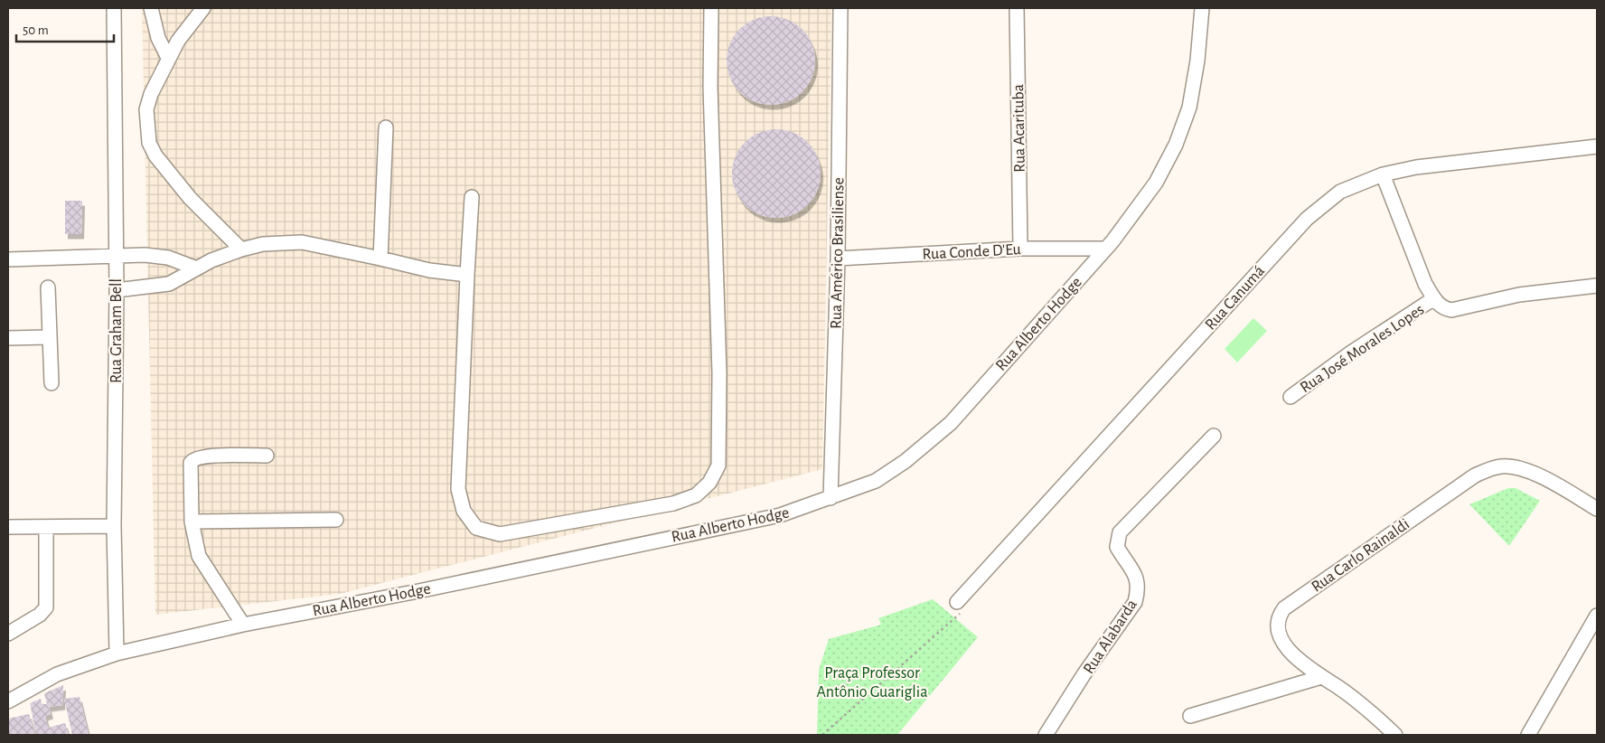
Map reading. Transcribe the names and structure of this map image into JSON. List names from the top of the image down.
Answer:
{
  "streets": {
    "street": [
      "Rua Acarituba",
      "Rua Conde D'Eu",
      "Rua Américo Brasiliense",
      "Rua Canumá",
      "Rua Alberto Hodge",
      "Rua Graham Bell",
      "Rua José Morales Lopes",
      "Rua Carlo Rainaldi",
      "Rua Alabarda"
    ]
  },
  "crossings": [
    ["Rua Acarituba", "Rua Conde D'Eu"],
    ["Rua Conde D'Eu", "Rua Américo Brasiliense"],
    ["Rua Conde D'Eu", "Rua Alberto Hodge"],
    ["Rua Américo Brasiliense", "Rua Alberto Hodge"],
    ["Rua Canumá", "Rua José Morales Lopes"],
    ["Rua Alberto Hodge", "Rua Graham Bell"]
  ],
  "parks": ["Praça Professor Antônio Guariglia"],
  "scale_bar": "50 m"
}
